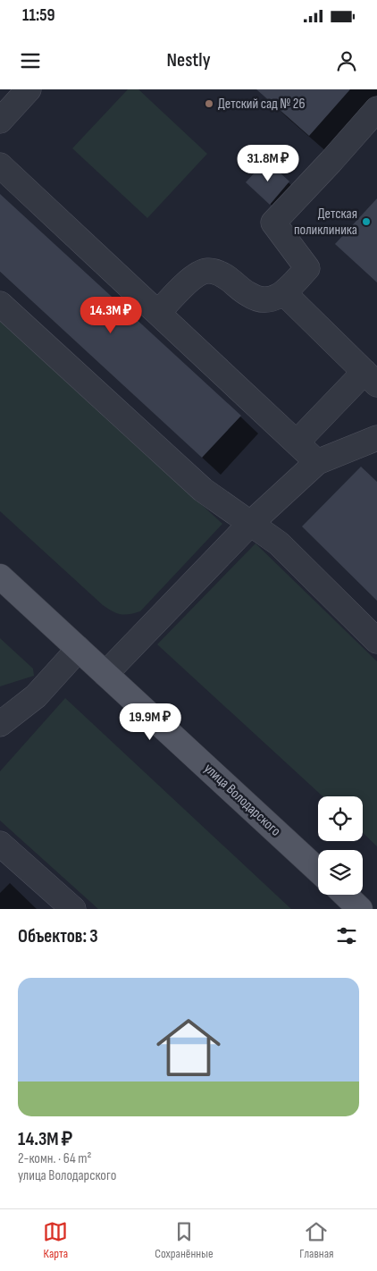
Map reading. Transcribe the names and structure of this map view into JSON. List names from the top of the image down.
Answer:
{
  "streets": {
    "main road": ["улица Володарского"]
  },
  "places": ["Детский сад № 26", "Детская поликлиника"],
  "page": {
    "status": "11:59",
    "header": "Nestly",
    "price": ["31.8M ₽", "14.3M ₽", "19.9M ₽"],
    "heading": "Объектов: 3",
    "list": [
      {
        "name": "14.3M ₽",
        "note": "2-комн. · 64 m² · улица Володарского"
      }
    ],
    "tabs": ["Карта", "Сохранённые", "Главная"]
  }
}
